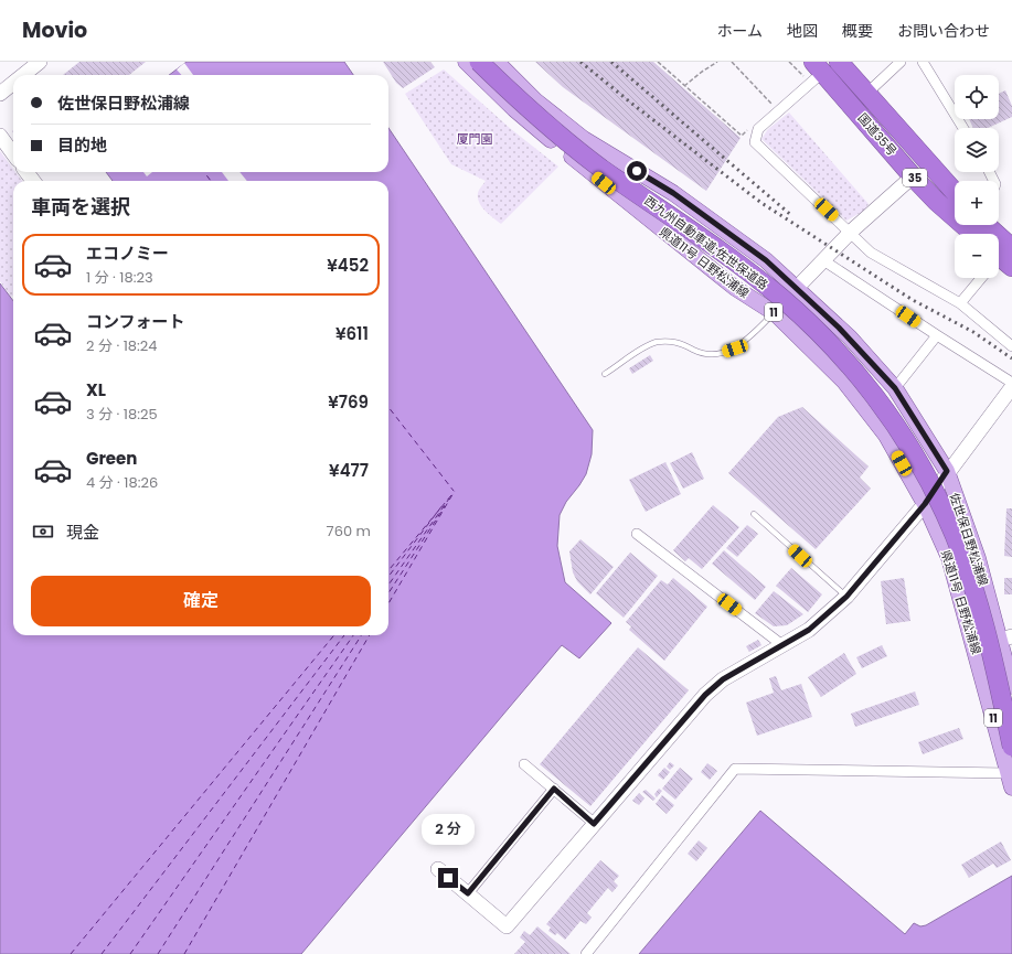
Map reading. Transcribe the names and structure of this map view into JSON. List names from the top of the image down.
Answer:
{
  "streets": {
    "highway": ["国道35号", "35", "西九州自動車道;佐世保道路"],
    "main road": ["県道11号 日野松浦線", "11", "佐世保日野松浦線"]
  },
  "crossings": [
    ["県道11号 日野松浦線", "佐世保日野松浦線"]
  ],
  "parks": ["厦門園"],
  "page": {
    "header": "Movio",
    "nav": [
      "ホーム",
      "地図",
      "概要",
      "お問い合わせ"
    ],
    "map_buttons": ["+", "−"],
    "banner": ["佐世保日野松浦線", "目的地"],
    "heading": "車両を選択",
    "list": [
      {
        "name": "エコノミー",
        "note": "1 分 · 18:23",
        "value": "¥452"
      },
      {
        "name": "コンフォート",
        "note": "2 分 · 18:24",
        "value": "¥611"
      },
      {
        "name": "XL",
        "note": "3 分 · 18:25",
        "value": "¥769"
      },
      {
        "name": "Green",
        "note": "4 分 · 18:26",
        "value": "¥477"
      }
    ],
    "pay": ["現金", "760 m"],
    "buttons": "確定",
    "bubble": "2 分"
  }
}
